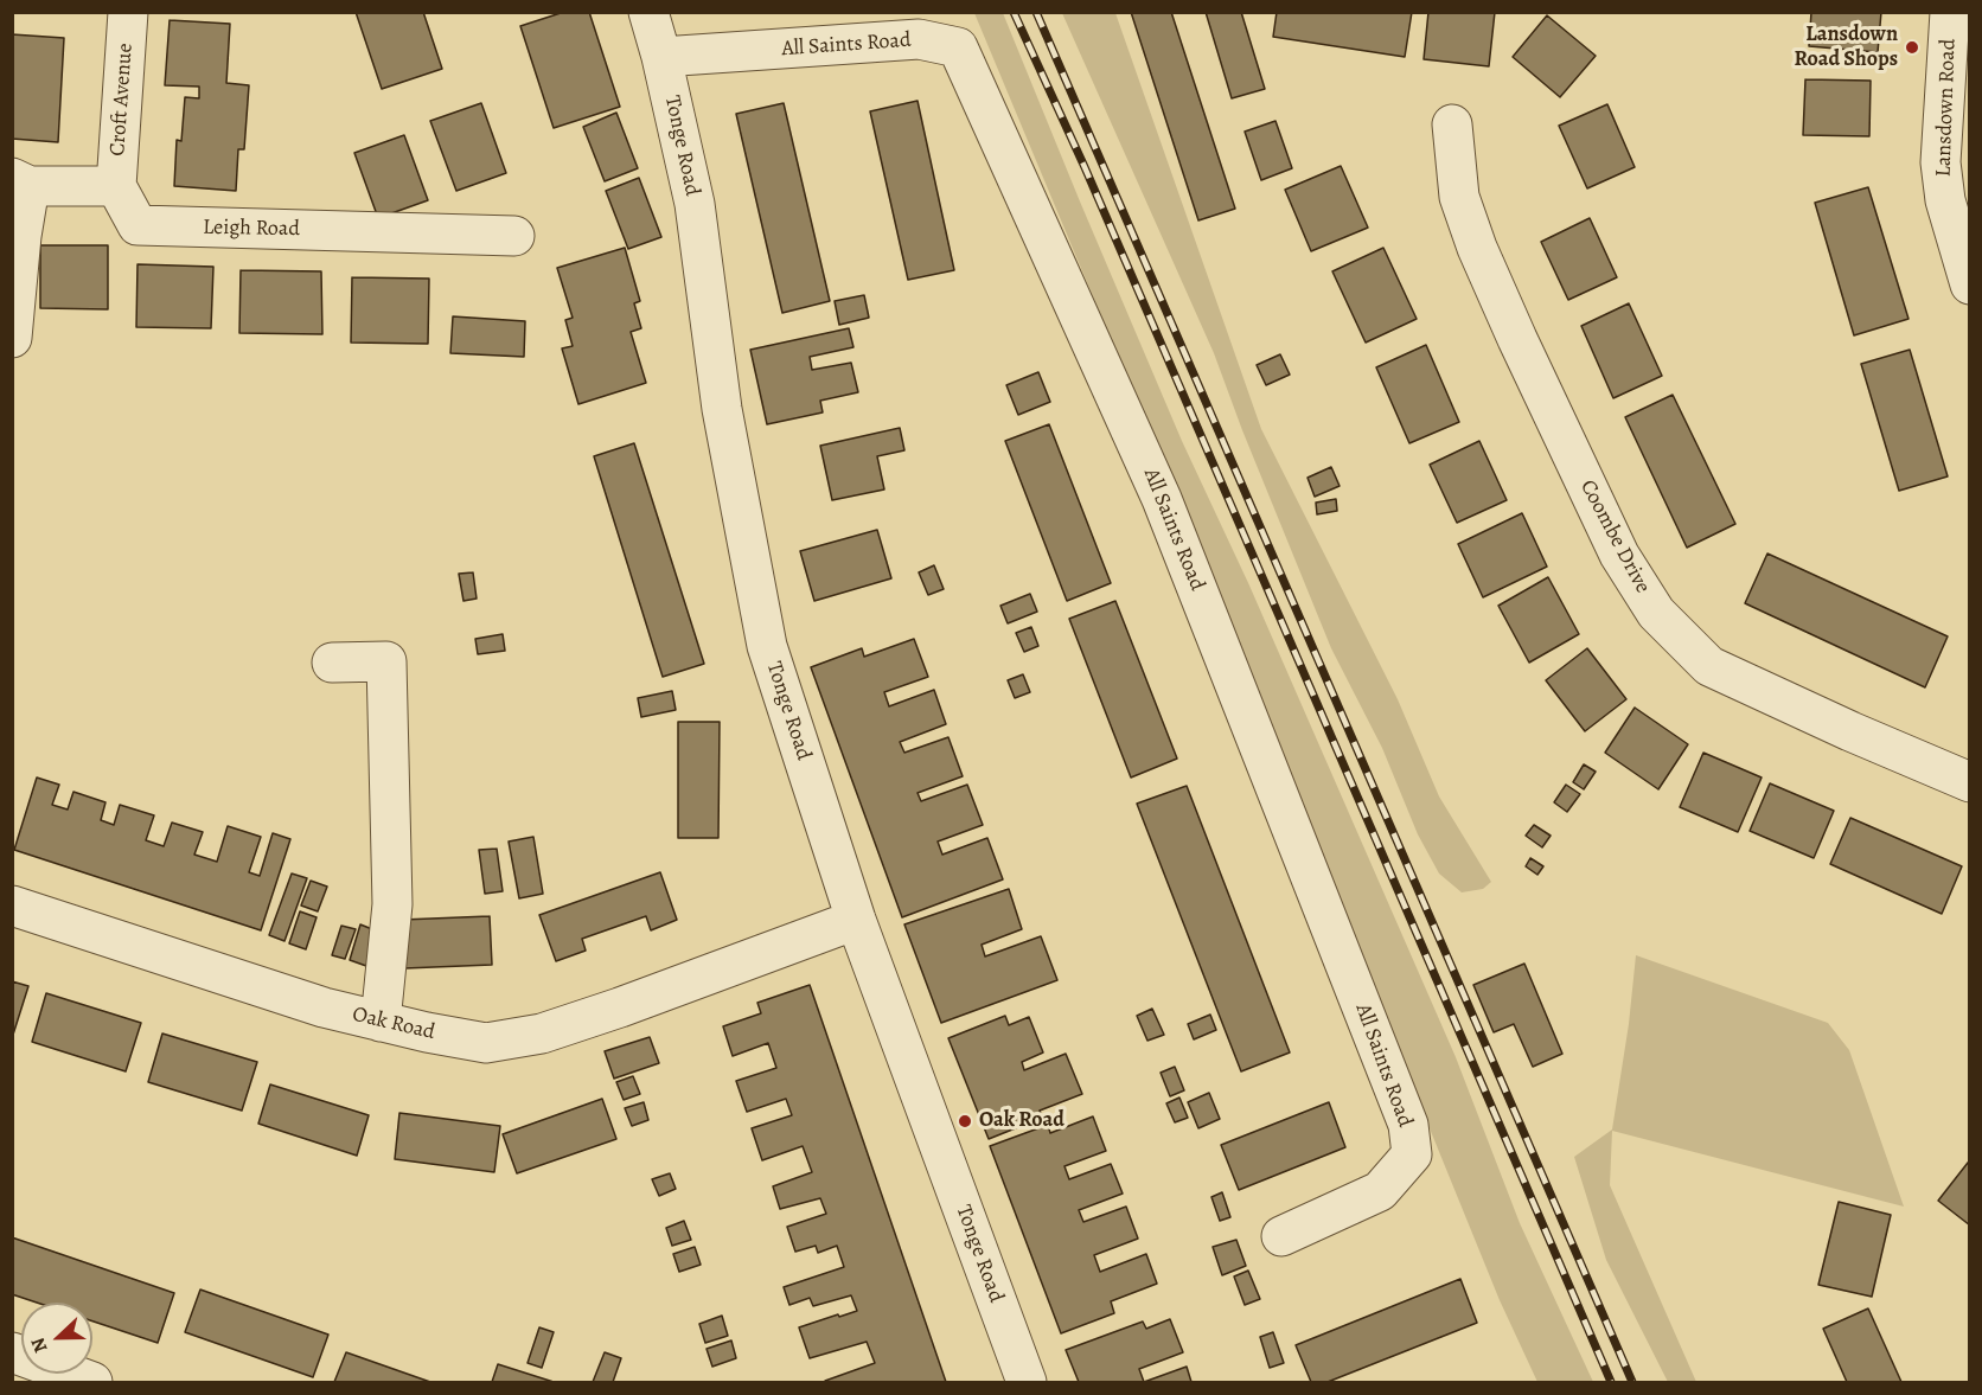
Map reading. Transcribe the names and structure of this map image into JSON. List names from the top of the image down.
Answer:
{
  "streets": {
    "street": [
      "All Saints Road",
      "Croft Avenue",
      "Lansdown Road",
      "Tonge Road",
      "Leigh Road",
      "Coombe Drive",
      "Oak Road"
    ]
  },
  "crossings": [
    ["All Saints Road", "Tonge Road"],
    ["Croft Avenue", "Leigh Road"],
    ["Tonge Road", "Oak Road"]
  ],
  "places": ["Lansdown Road Shops", "Oak Road"],
  "north": "left"
}
